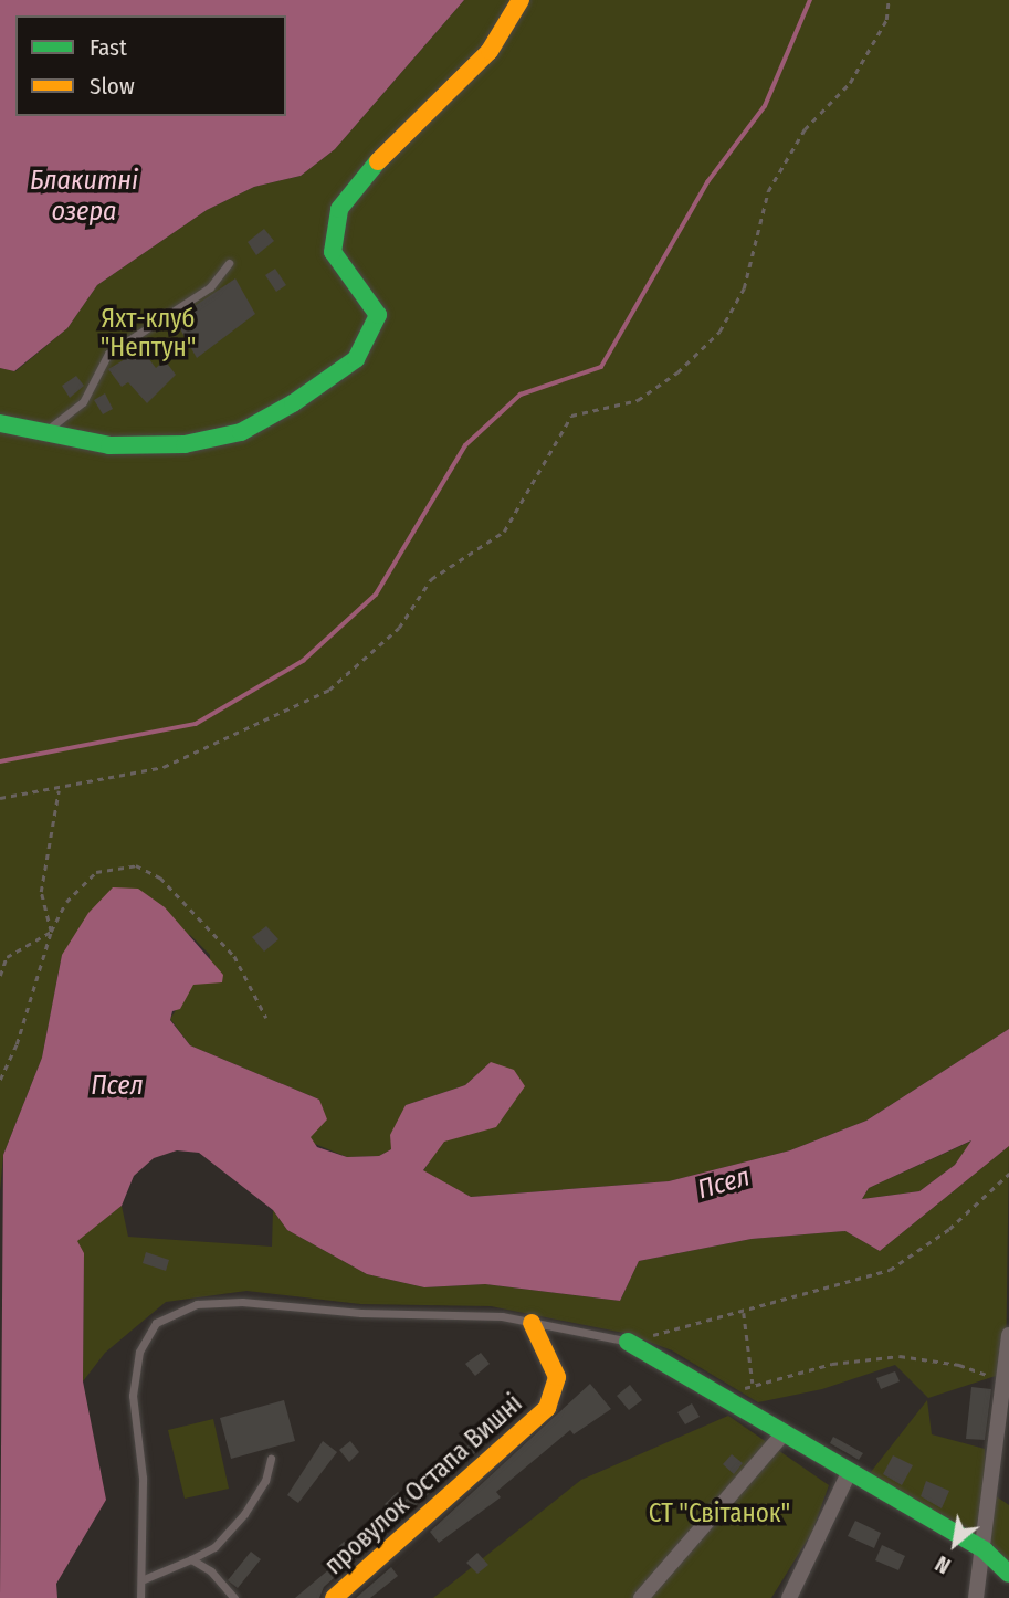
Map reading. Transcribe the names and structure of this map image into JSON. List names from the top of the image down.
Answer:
{
  "streets": {
    "street": ["провулок Остапа Вишні"]
  },
  "water": ["Блакитні озера", "Псел"],
  "parks": ["Яхт-клуб \"Нептун\"", "СТ \"Світанок\""],
  "legend": ["Fast", "Slow"],
  "north": "bottom left"
}
